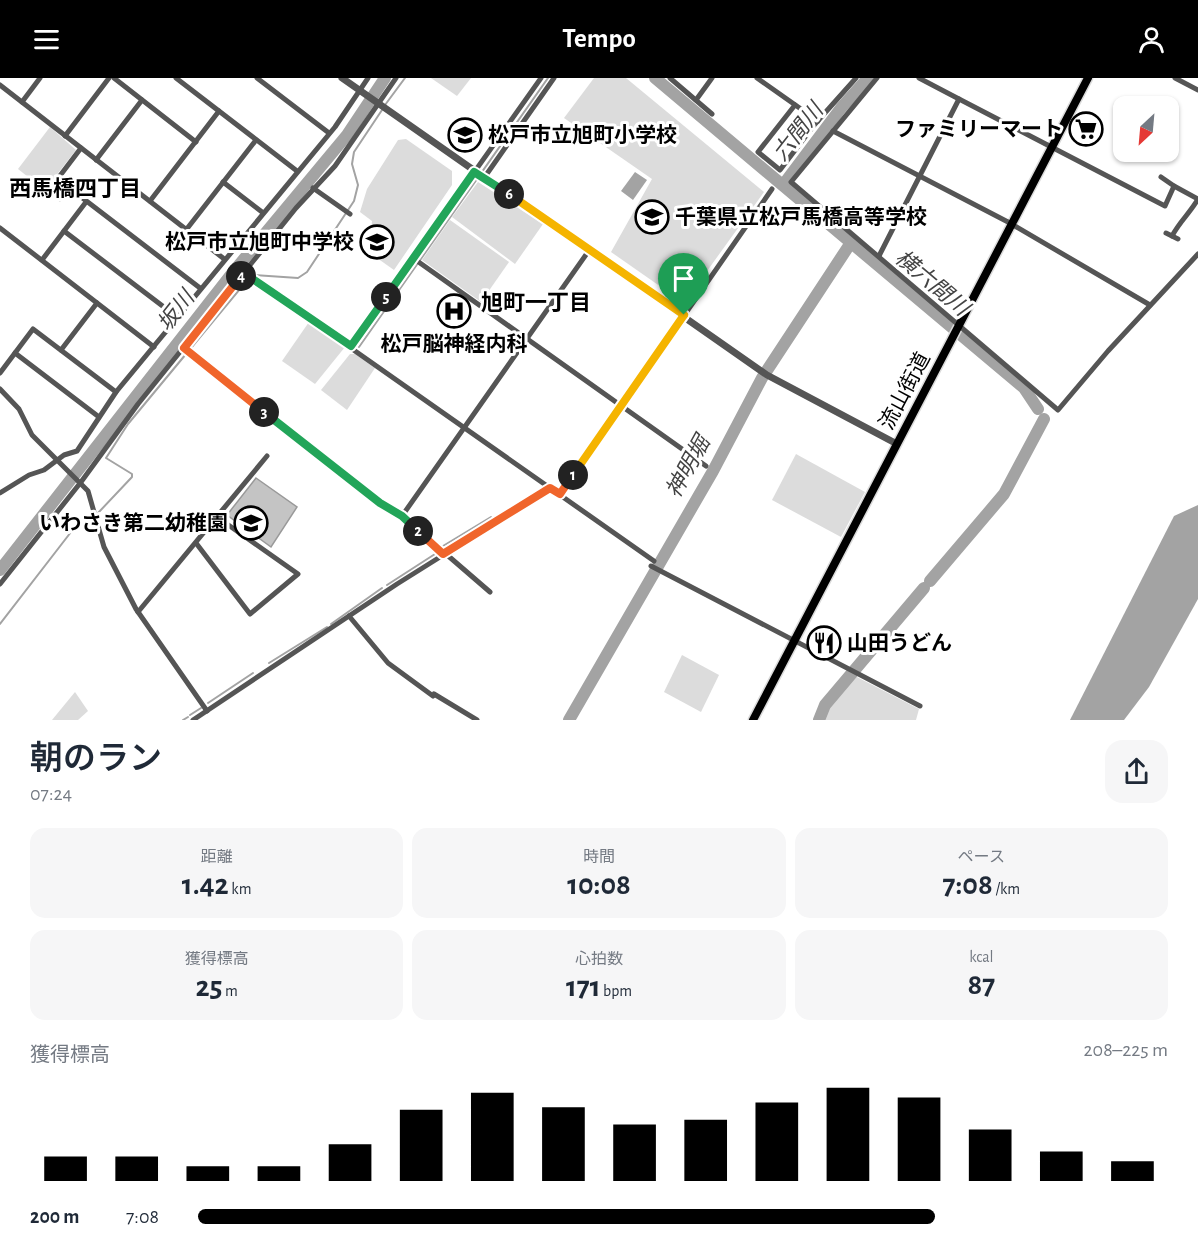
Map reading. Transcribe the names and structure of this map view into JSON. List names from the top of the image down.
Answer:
{
  "streets": {
    "main road": ["流山街道"]
  },
  "districts": ["西馬橋四丁目", "旭町一丁目"],
  "water": [
    "六間川",
    "横六間川",
    "坂川",
    "神明堀"
  ],
  "places": {
    "supermarket": ["ファミリーマート"],
    "school or university": [
      "松戸市立旭町小学校",
      "千葉県立松戸馬橋高等学校",
      "松戸市立旭町中学校",
      "いわさき第二幼稚園"
    ],
    "hospital": ["松戸脳神経内科"],
    "restaurant": ["山田うどん"]
  },
  "north": "bottom left",
  "page": {
    "header": "Tempo",
    "pins": [
      "6",
      "4",
      "5",
      "3",
      "1",
      "2"
    ],
    "heading": ["朝のラン", "07:24"],
    "stats": [
      ["距離", "1.42 km"],
      ["時間", "10:08"],
      ["ペース", "7:08 /km"],
      ["獲得標高", "25 m"],
      ["心拍数", "171 bpm"],
      ["kcal", "87"]
    ],
    "chart": ["獲得標高", "208–225 m"],
    "list": [
      {
        "name": "200 m",
        "note": "7:08"
      }
    ]
  }
}
